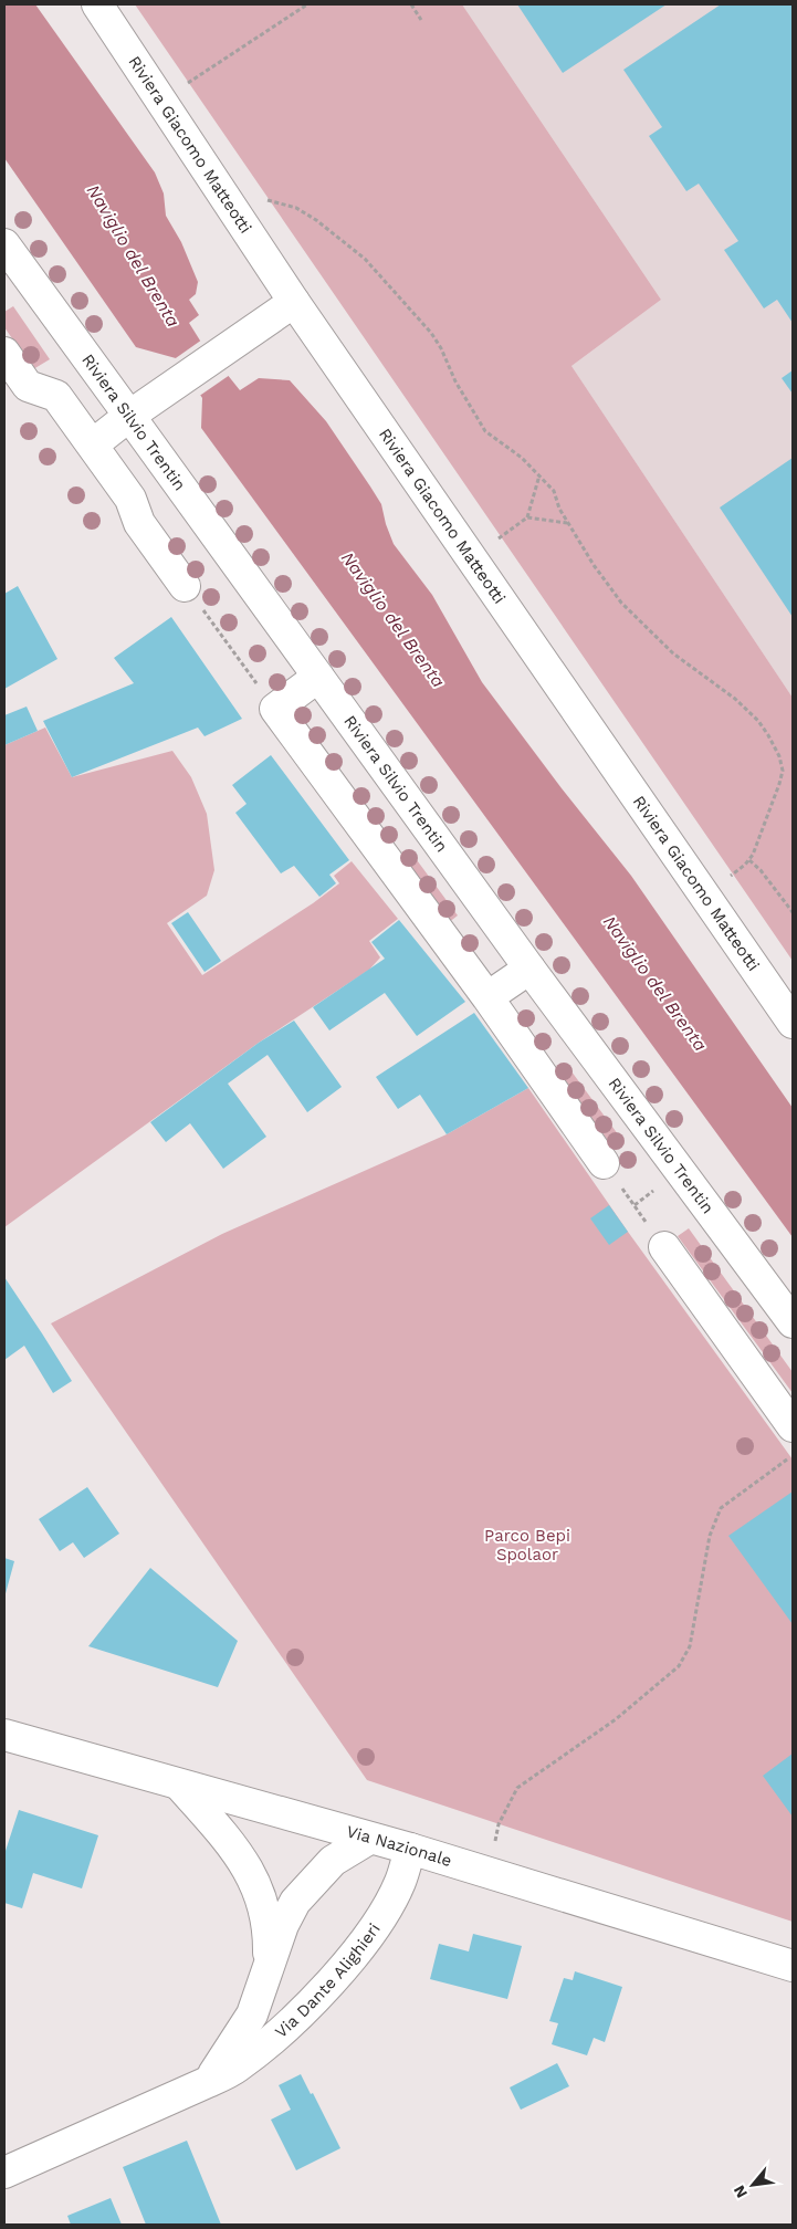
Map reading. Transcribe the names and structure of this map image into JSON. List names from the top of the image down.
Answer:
{
  "streets": {
    "street": [
      "Riviera Giacomo Matteotti",
      "Riviera Silvio Trentin",
      "Via Nazionale",
      "Via Dante Alighieri"
    ]
  },
  "crossings": [
    ["Via Nazionale", "Via Dante Alighieri"]
  ],
  "water": ["Naviglio del Brenta"],
  "parks": ["Parco Bepi Spolaor"],
  "north": "bottom left"
}
